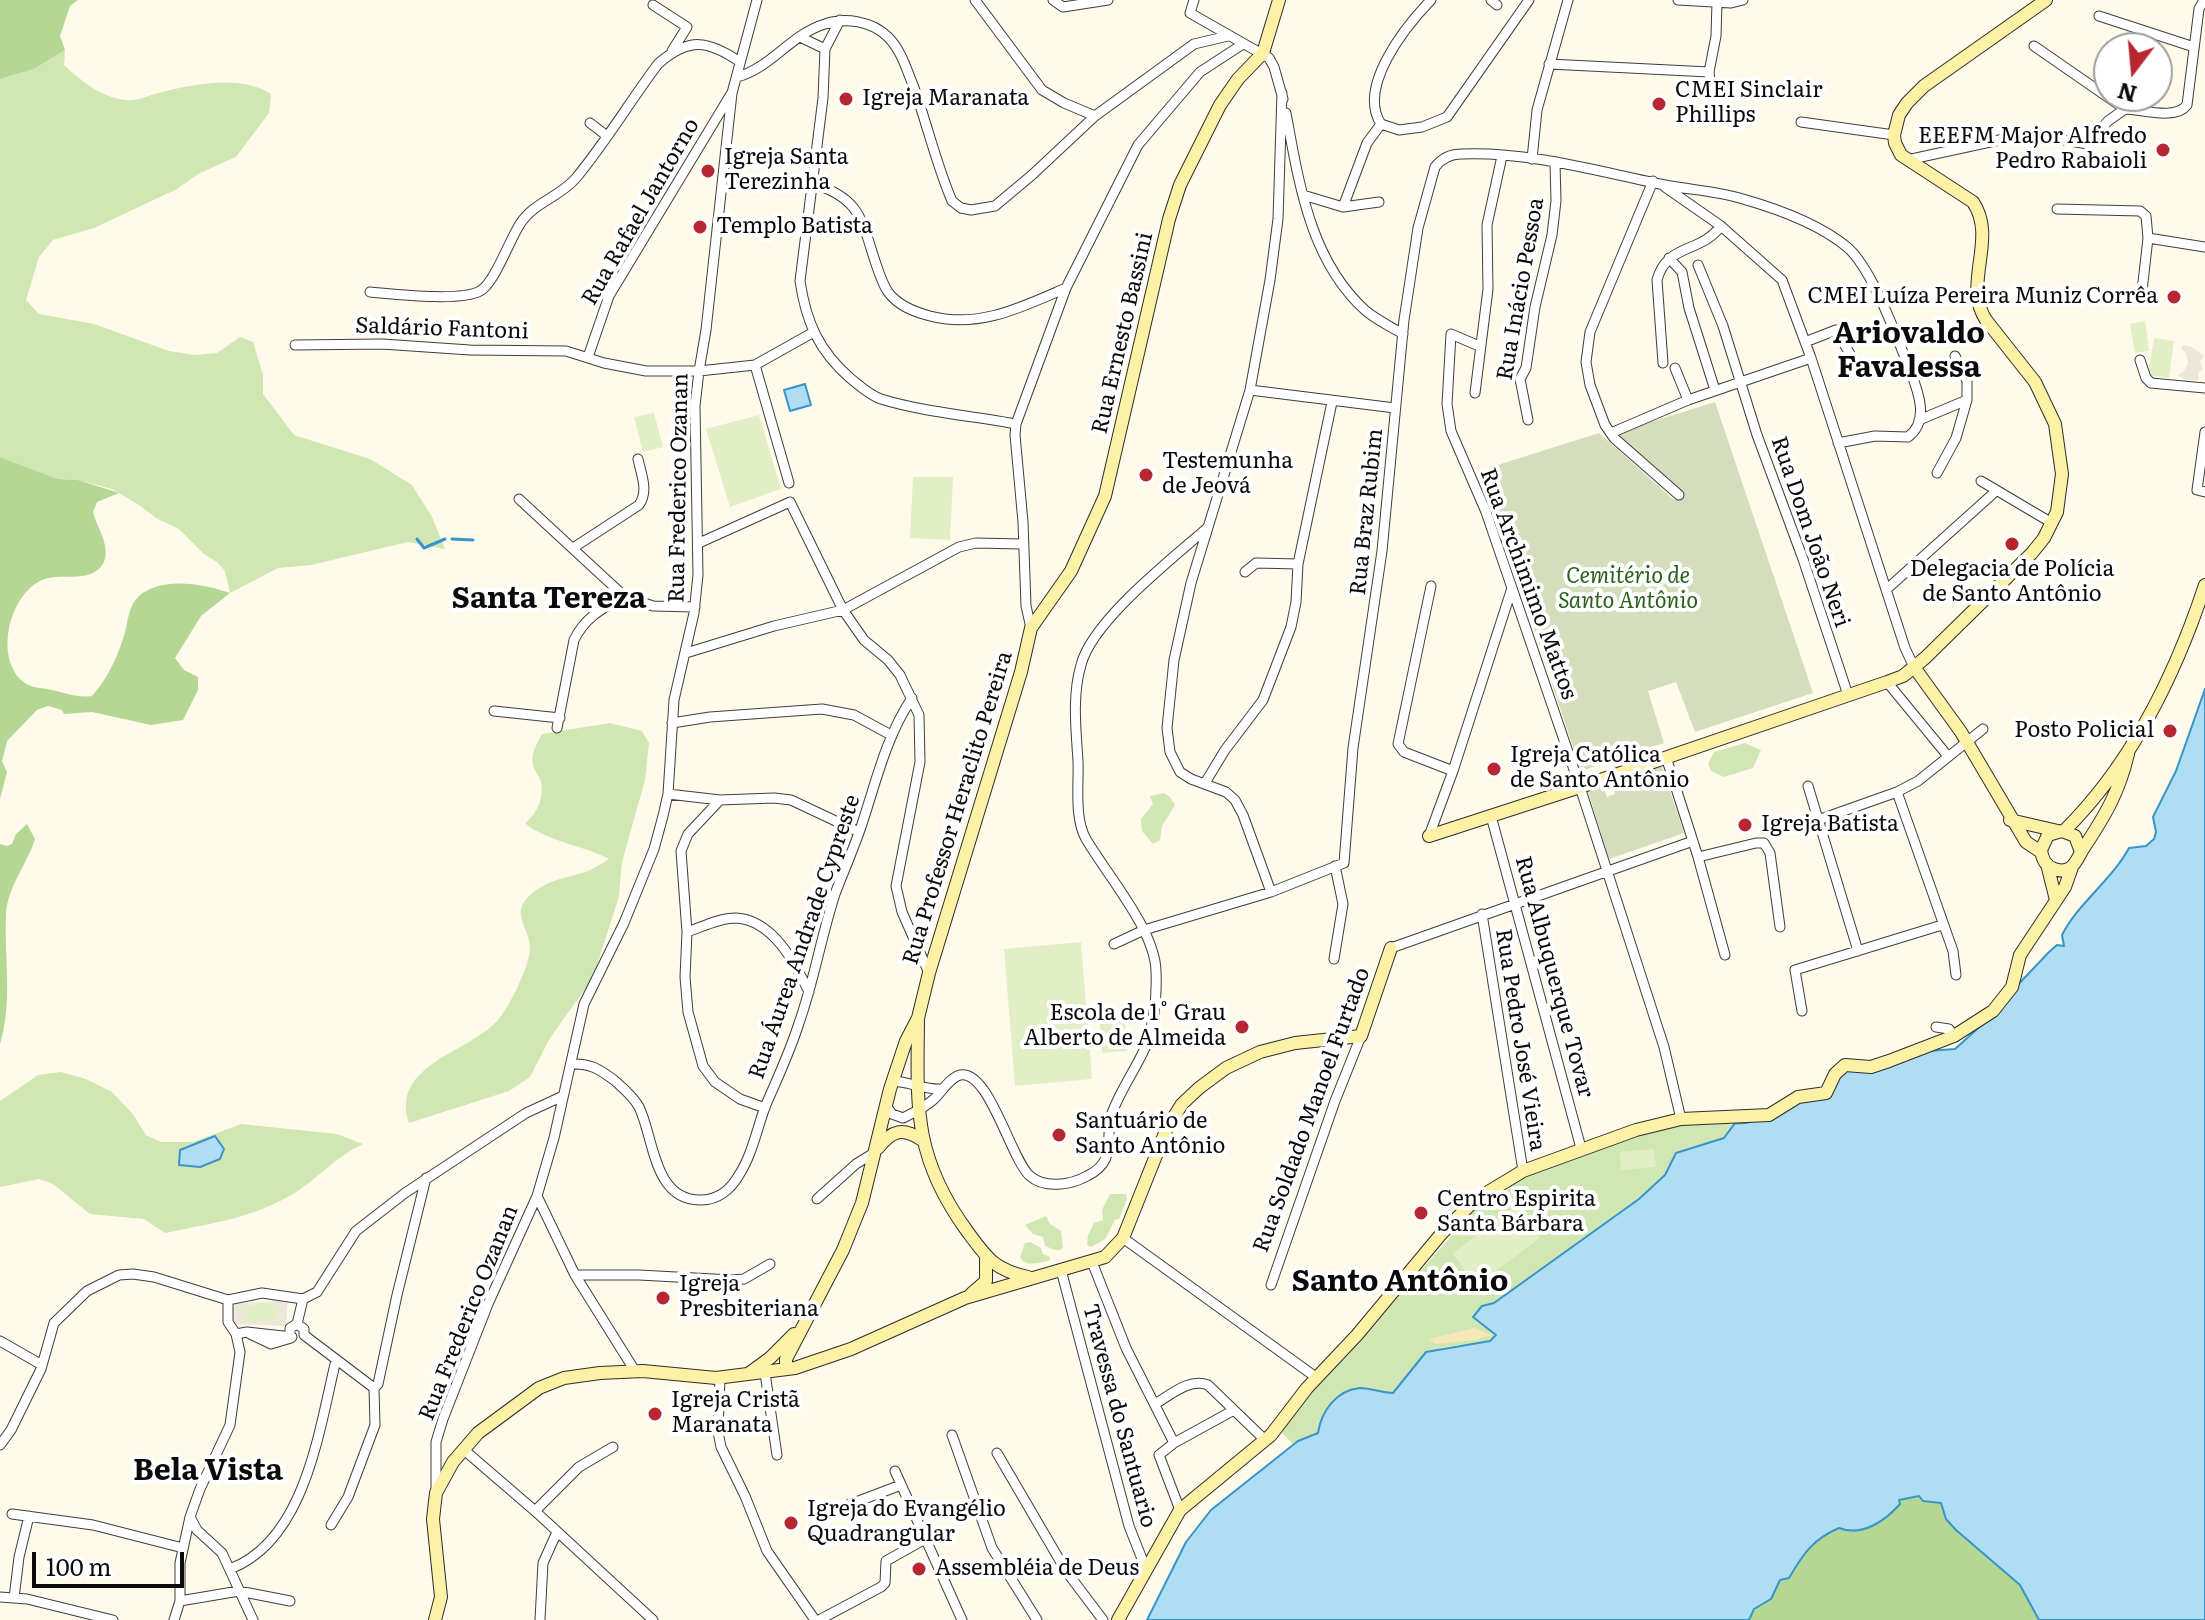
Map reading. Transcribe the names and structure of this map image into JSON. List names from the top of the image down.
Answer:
{
  "streets": {
    "street": [
      "Rua Rafael Jantorno",
      "Rua Inácio Pessoa",
      "Saldário Fantoni",
      "Rua Ernesto Bassini",
      "Rua Frederico Ozanan",
      "Rua Braz Rubim",
      "Rua Dom João Neri",
      "Rua Archimimo Mattos",
      "Rua Professor Heraclito Pereira",
      "Rua Áurea Andrade Cypreste",
      "Rua Albuquerque Tovar",
      "Rua Pedro José Vieira",
      "Rua Soldado Manoel Furtado",
      "Travessa do Santuario"
    ]
  },
  "crossings": [
    ["Rua Rafael Jantorno", "Saldário Fantoni"],
    ["Rua Rafael Jantorno", "Rua Frederico Ozanan"],
    ["Rua Ernesto Bassini", "Rua Professor Heraclito Pereira"],
    ["Rua Frederico Ozanan", "Rua Áurea Andrade Cypreste"]
  ],
  "districts": [
    "Ariovaldo Favalessa",
    "Santa Tereza",
    "Santo Antônio",
    "Bela Vista"
  ],
  "parks": ["Cemitério de Santo Antônio"],
  "places": [
    "Igreja Maranata",
    "CMEI Sinclair Phillips",
    "EEEFM Major Alfredo Pedro Rabaioli",
    "Igreja Santa Terezinha",
    "Templo Batista",
    "CMEI Luíza Pereira Muniz Corrêa",
    "Testemunha de Jeová",
    "Delegacia de Polícia de Santo Antônio",
    "Posto Policial",
    "Igreja Católica de Santo Antônio",
    "Igreja Batista",
    "Escola de 1˚ Grau Alberto de Almeida",
    "Santuário de Santo Antônio",
    "Centro Espirita Santa Bárbara",
    "Igreja Presbiteriana",
    "Igreja Cristã Maranata",
    "Igreja do Evangélio Quadrangular",
    "Assembléia de Deus"
  ],
  "scale_bar": "100 m",
  "north": "bottom"
}
